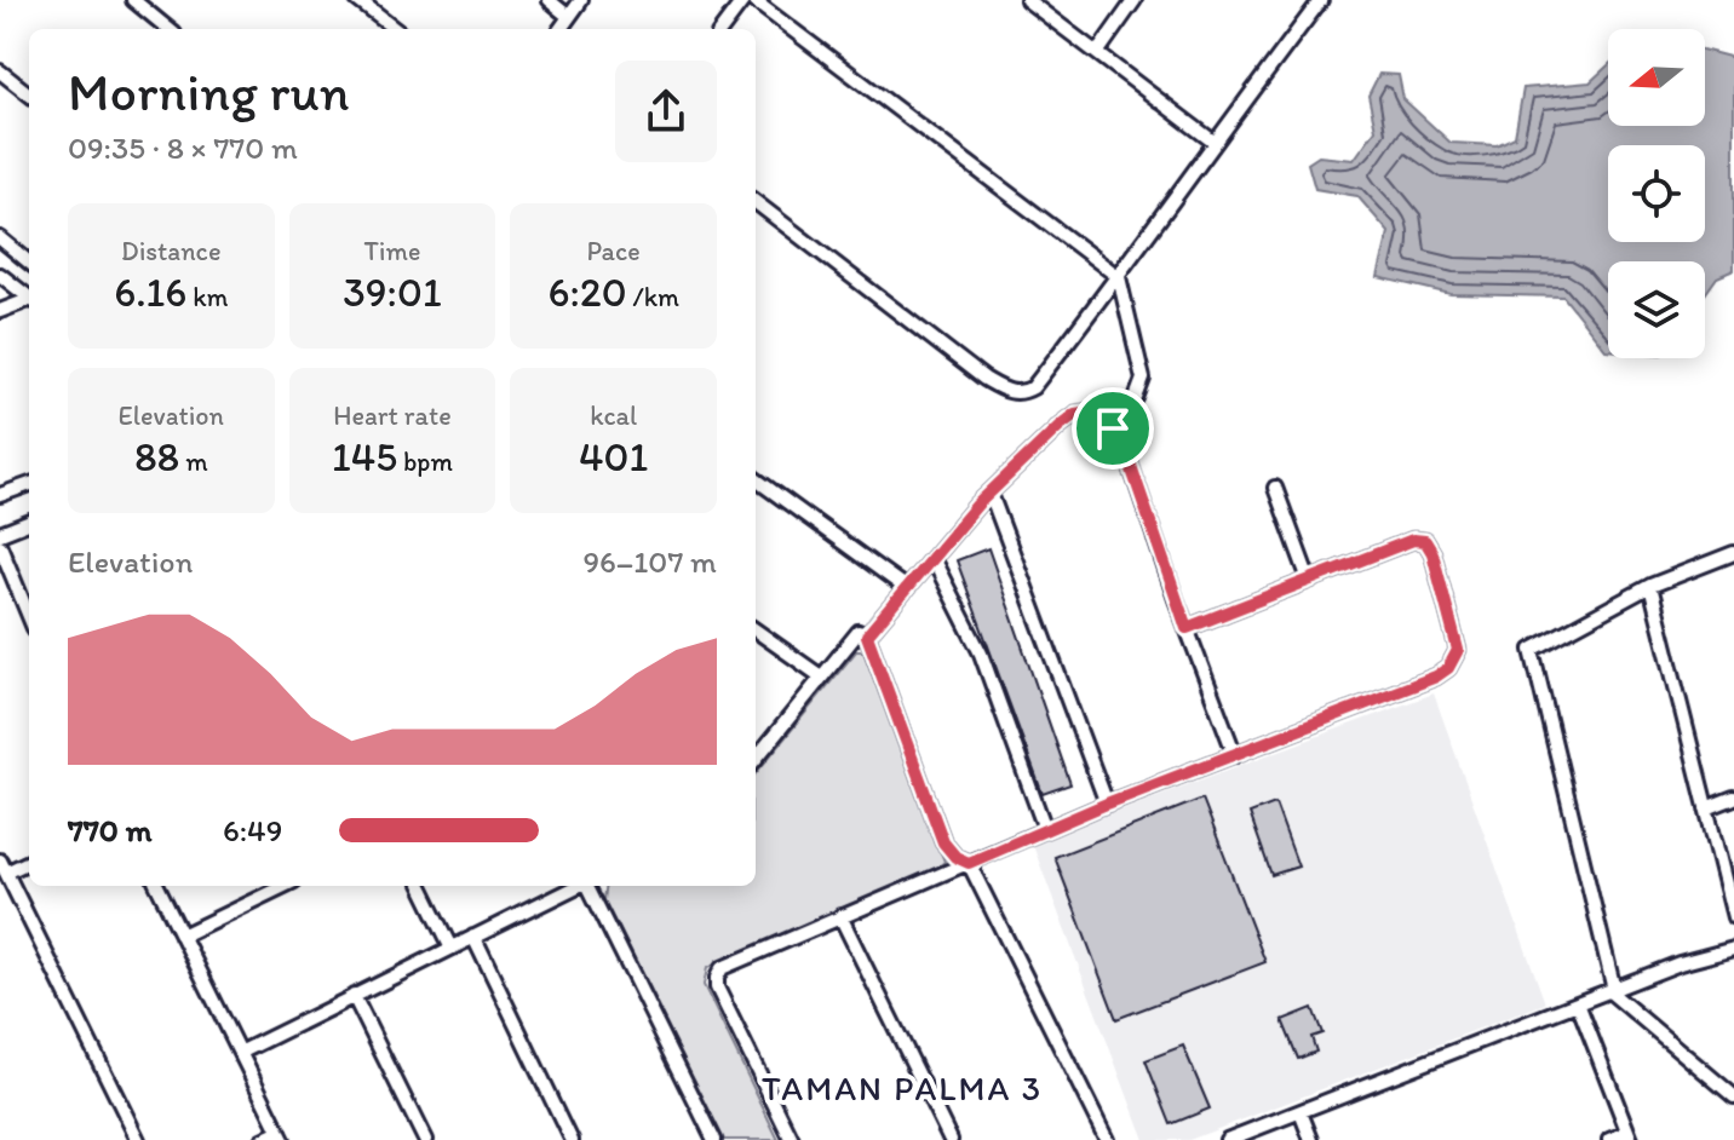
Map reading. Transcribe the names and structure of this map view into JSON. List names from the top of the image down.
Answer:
{
  "districts": ["TAMAN PALMA 3"],
  "north": "left",
  "page": {
    "heading": ["Morning run", "09:35 · 8 × 770 m"],
    "stats": [
      ["Distance", "6.16 km"],
      ["Time", "39:01"],
      ["Pace", "6:20 /km"],
      ["Elevation", "88 m"],
      ["Heart rate", "145 bpm"],
      ["kcal", "401"]
    ],
    "chart": ["Elevation", "96–107 m"],
    "list": [
      {
        "name": "770 m",
        "note": "6:49"
      }
    ]
  }
}
